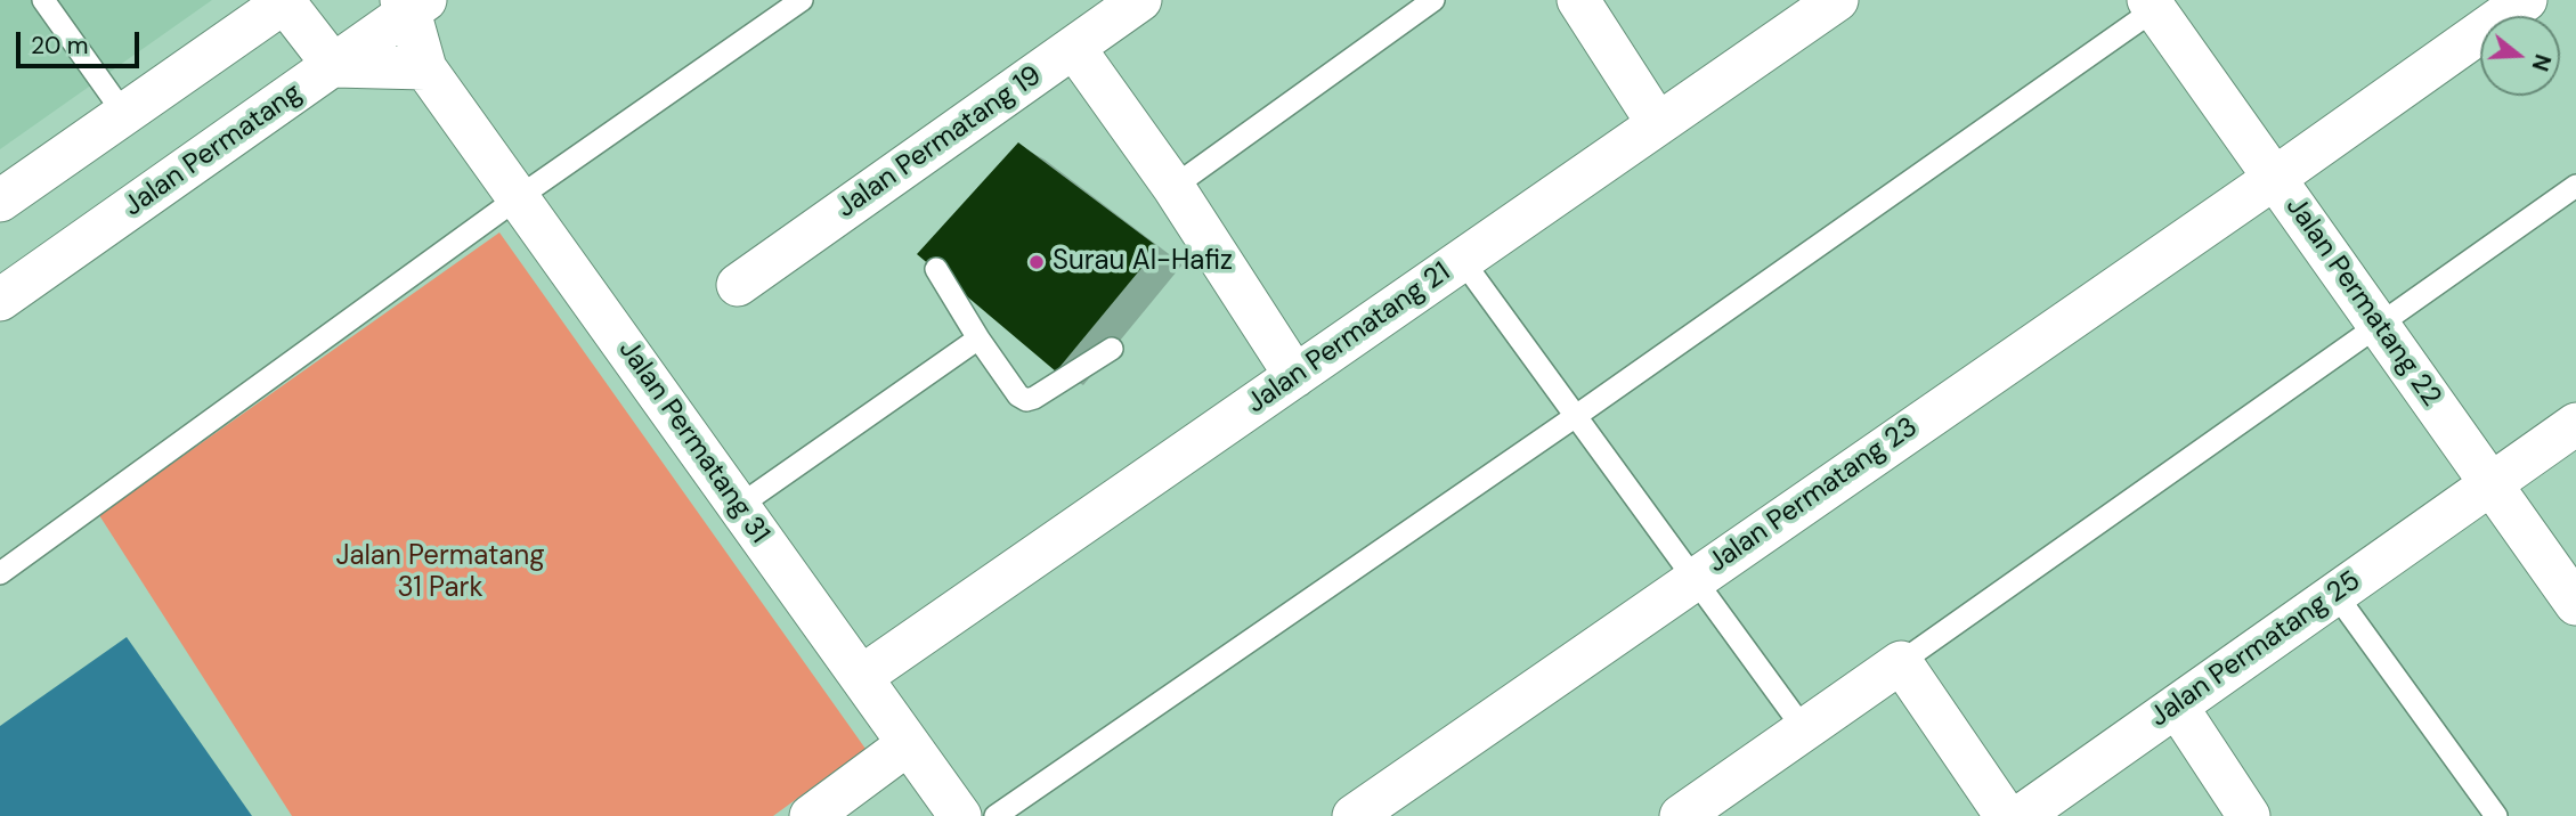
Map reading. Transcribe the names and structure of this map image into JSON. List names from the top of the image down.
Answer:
{
  "streets": {
    "street": [
      "Jalan Permatang 19",
      "Jalan Permatang",
      "Jalan Permatang 22",
      "Jalan Permatang 21",
      "Jalan Permatang 31",
      "Jalan Permatang 23",
      "Jalan Permatang 25"
    ]
  },
  "crossings": [
    ["Jalan Permatang 22", "Jalan Permatang 23"],
    ["Jalan Permatang 22", "Jalan Permatang 25"],
    ["Jalan Permatang 21", "Jalan Permatang 31"]
  ],
  "parks": ["Jalan Permatang 31 Park"],
  "places": ["Surau Al-Hafiz"],
  "scale_bar": "20 m",
  "north": "right"
}
